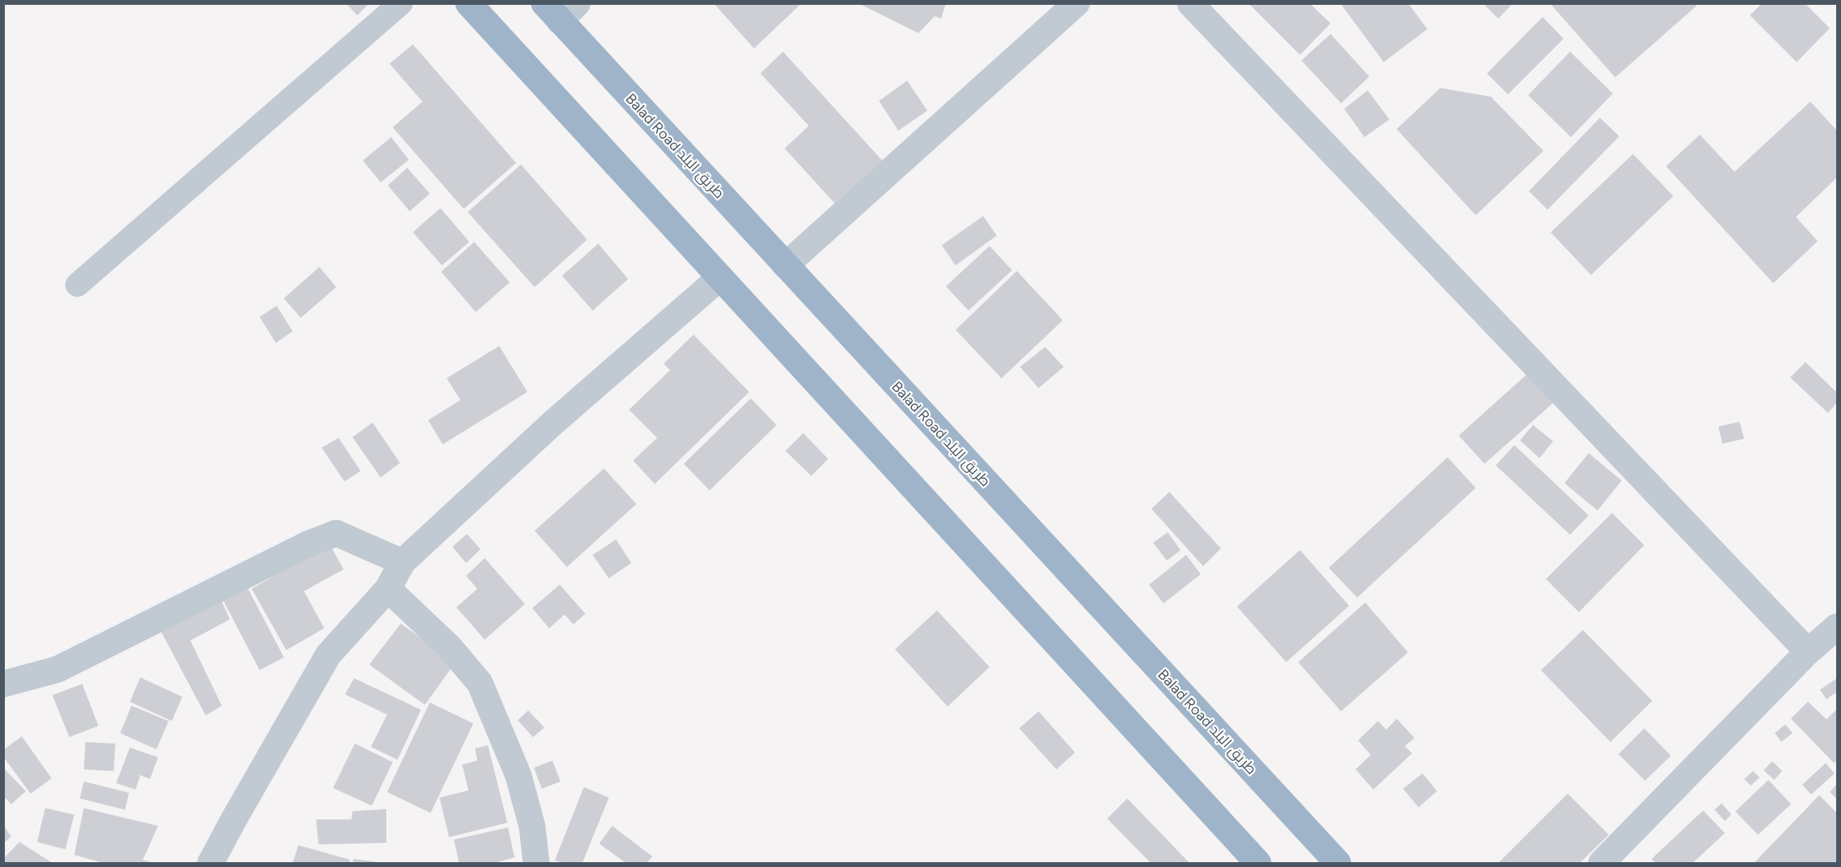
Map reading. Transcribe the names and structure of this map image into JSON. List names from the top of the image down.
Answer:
{
  "streets": {
    "highway": ["Balad Road طريق البلد"]
  }
}
